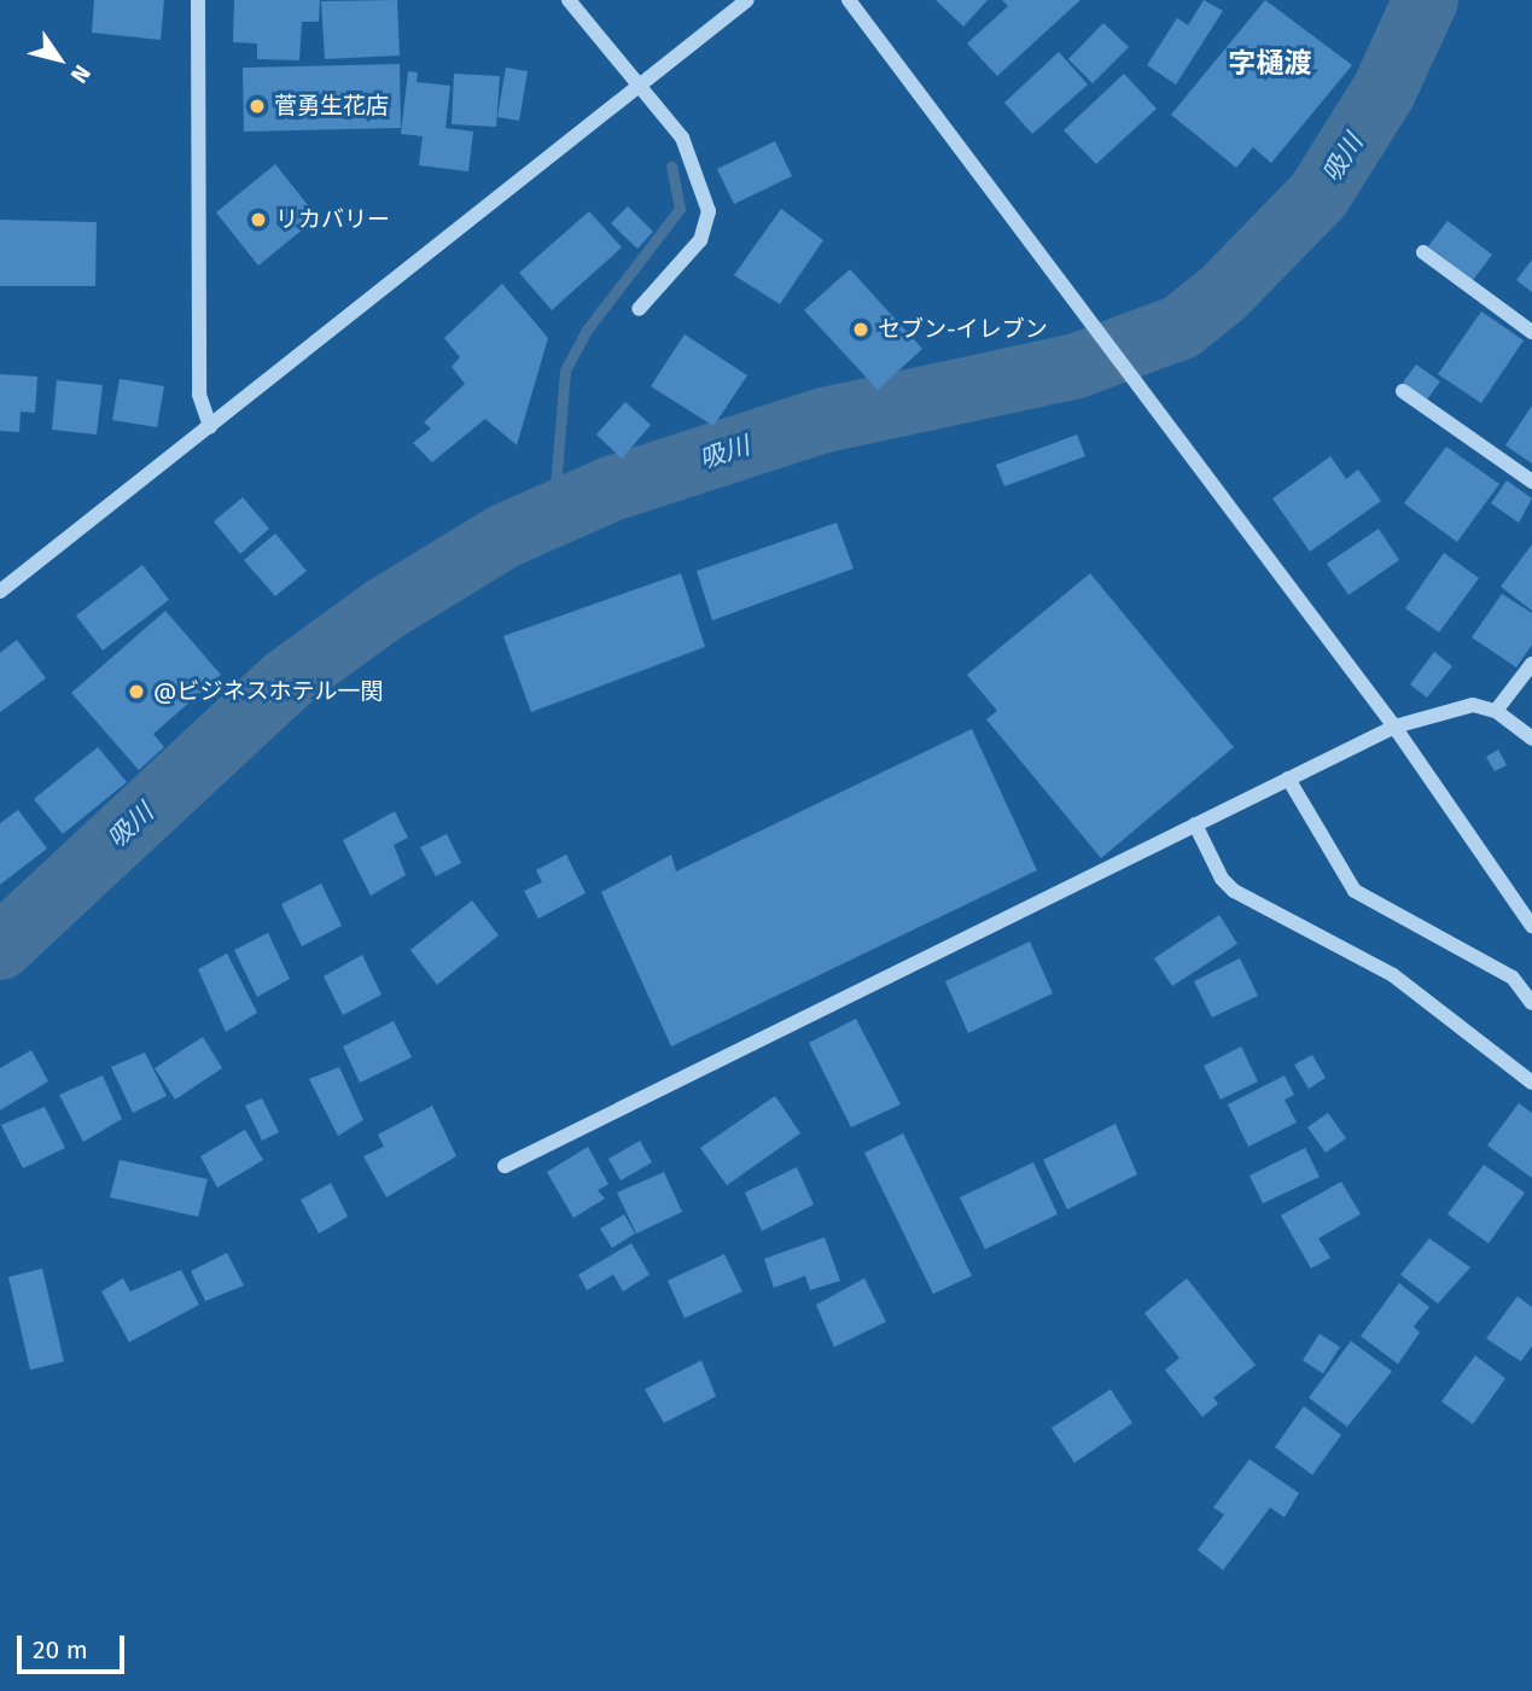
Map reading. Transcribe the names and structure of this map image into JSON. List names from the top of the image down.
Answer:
{
  "districts": ["字樋渡"],
  "water": ["吸川"],
  "places": [
    "菅勇生花店",
    "リカバリー",
    "セブン-イレブン",
    "@ビジネスホテル一関"
  ],
  "scale_bar": "20 m",
  "north": "bottom right"
}
